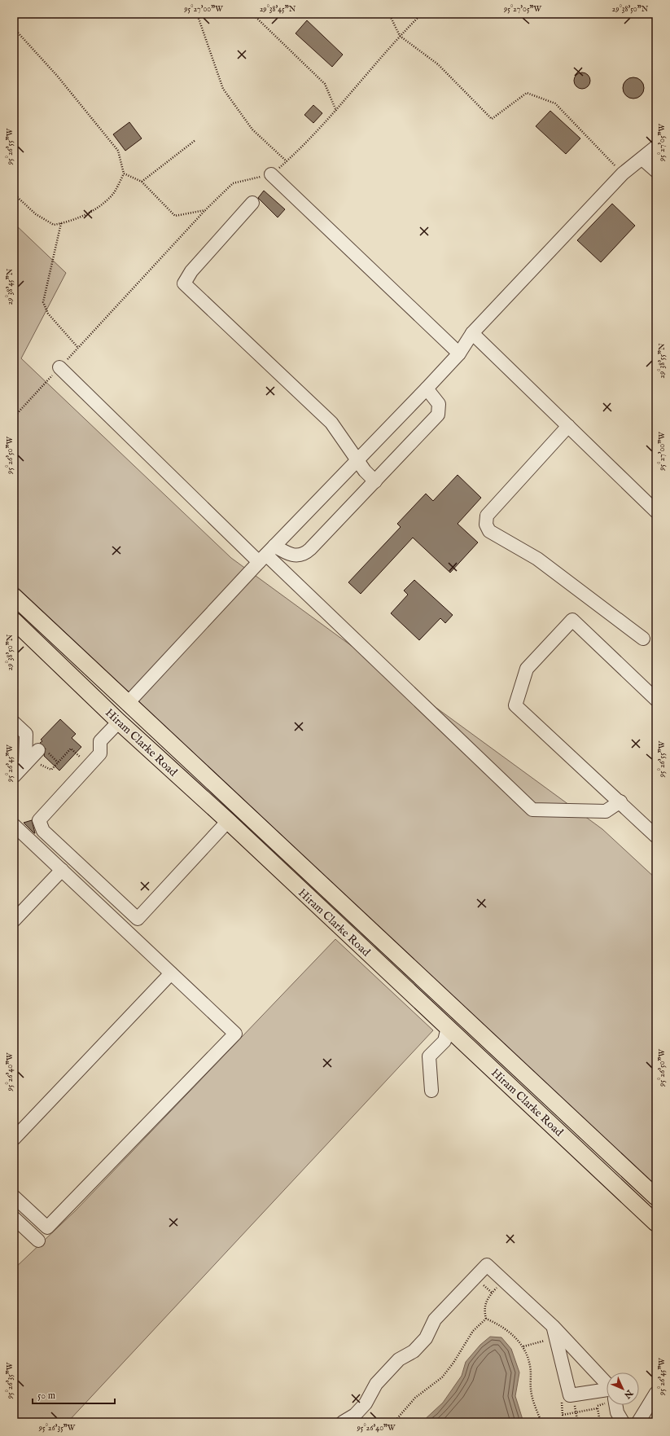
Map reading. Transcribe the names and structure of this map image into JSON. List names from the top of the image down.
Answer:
{
  "streets": {
    "main road": ["Hiram Clarke Road"]
  },
  "scale_bar": "50 m",
  "north": "bottom right",
  "coordinates": [
    "95°27'00\"W",
    "29°38'45\"N",
    "95°27'05\"W",
    "29°38'50\"N",
    "95°26'55\"W",
    "29°38'55\"N",
    "95°26'50\"W",
    "95°26'45\"W",
    "95°26'40\"W",
    "95°26'35\"W"
  ]
}
